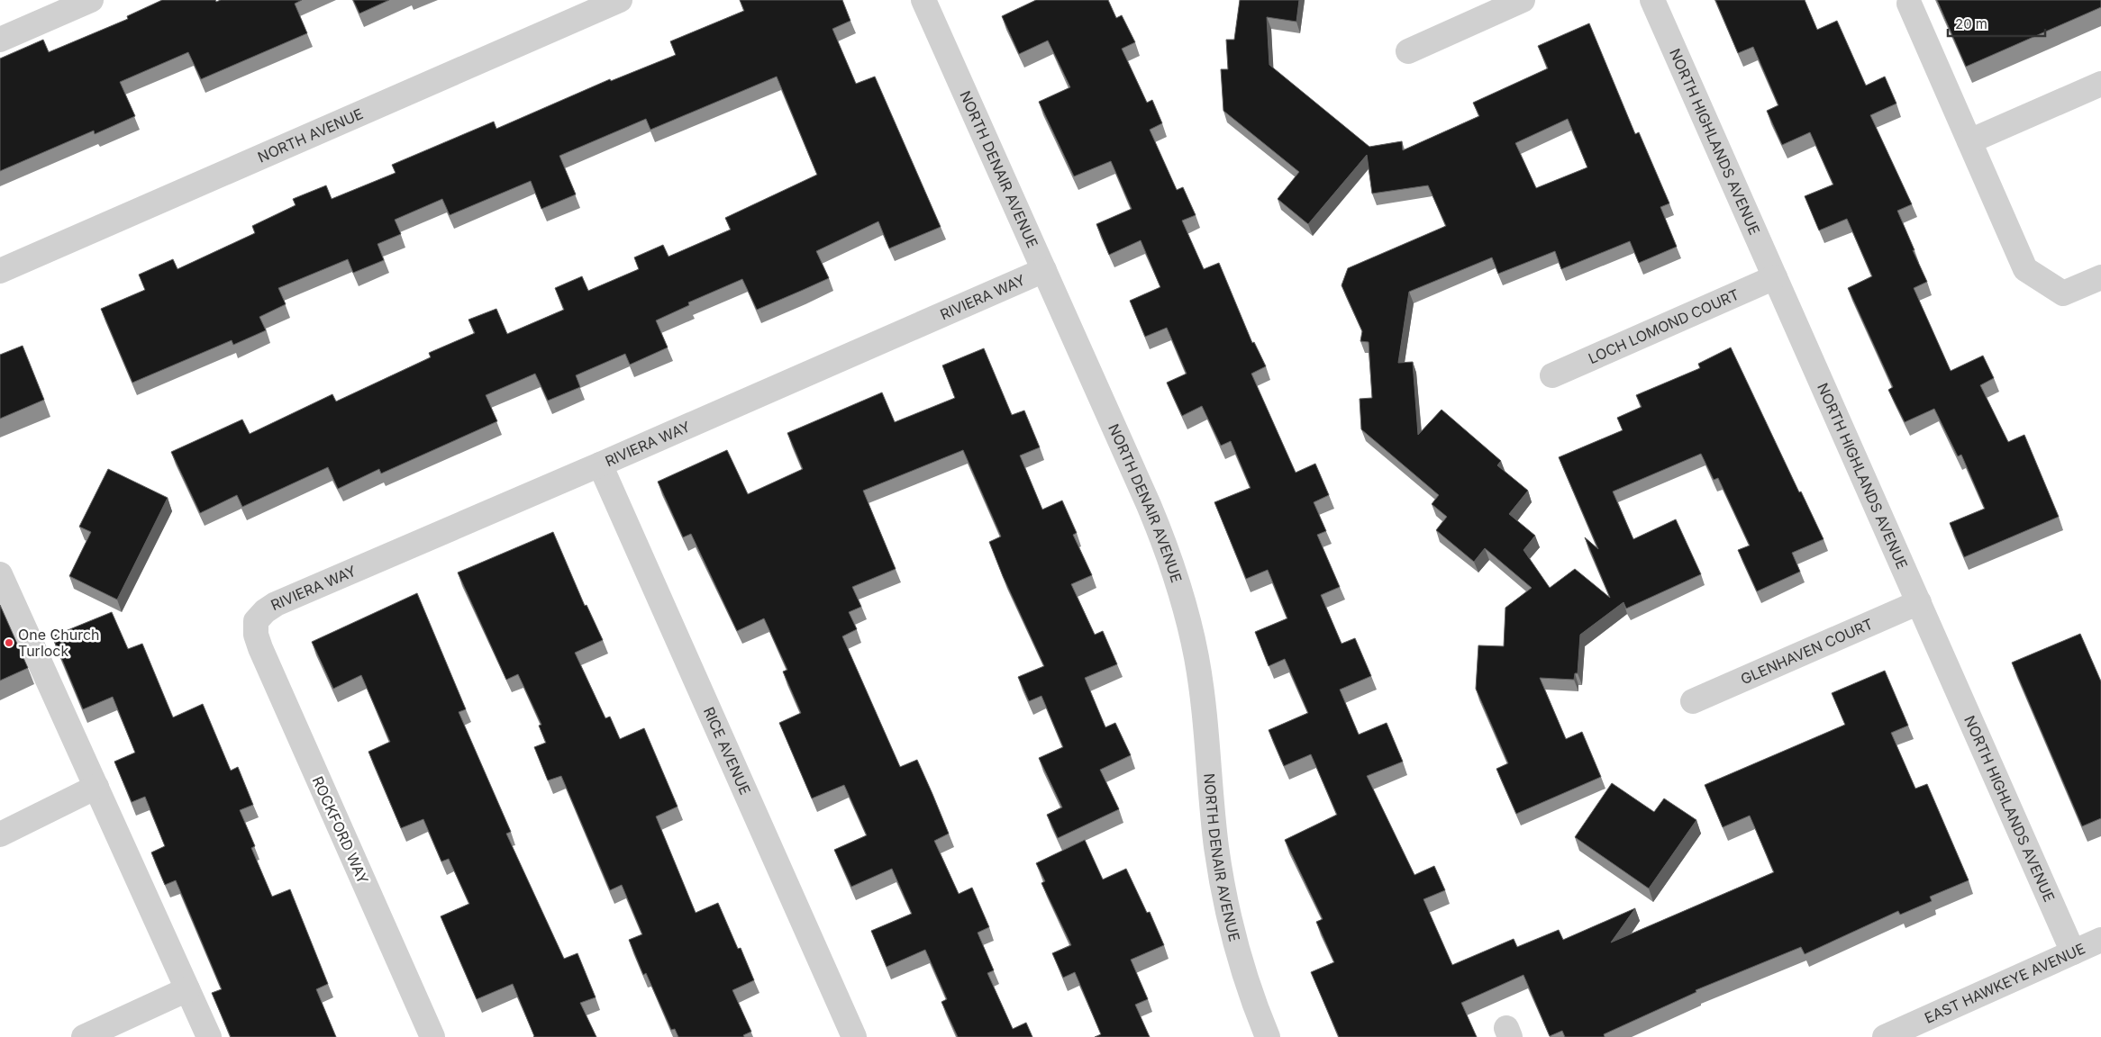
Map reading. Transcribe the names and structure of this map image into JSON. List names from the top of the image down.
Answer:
{
  "streets": {
    "street": [
      "NORTH AVENUE",
      "NORTH HIGHLANDS AVENUE",
      "NORTH DENAIR AVENUE",
      "RIVIERA WAY",
      "LOCH LOMOND COURT",
      "GLENHAVEN COURT",
      "RICE AVENUE",
      "ROCKFORD WAY",
      "EAST HAWKEYE AVENUE"
    ]
  },
  "crossings": [
    ["NORTH HIGHLANDS AVENUE", "LOCH LOMOND COURT"],
    ["NORTH HIGHLANDS AVENUE", "GLENHAVEN COURT"],
    ["NORTH HIGHLANDS AVENUE", "EAST HAWKEYE AVENUE"],
    ["NORTH DENAIR AVENUE", "RIVIERA WAY"],
    ["RIVIERA WAY", "RICE AVENUE"],
    ["RIVIERA WAY", "ROCKFORD WAY"]
  ],
  "places": ["One Church Turlock"],
  "scale_bar": "20 m"
}
